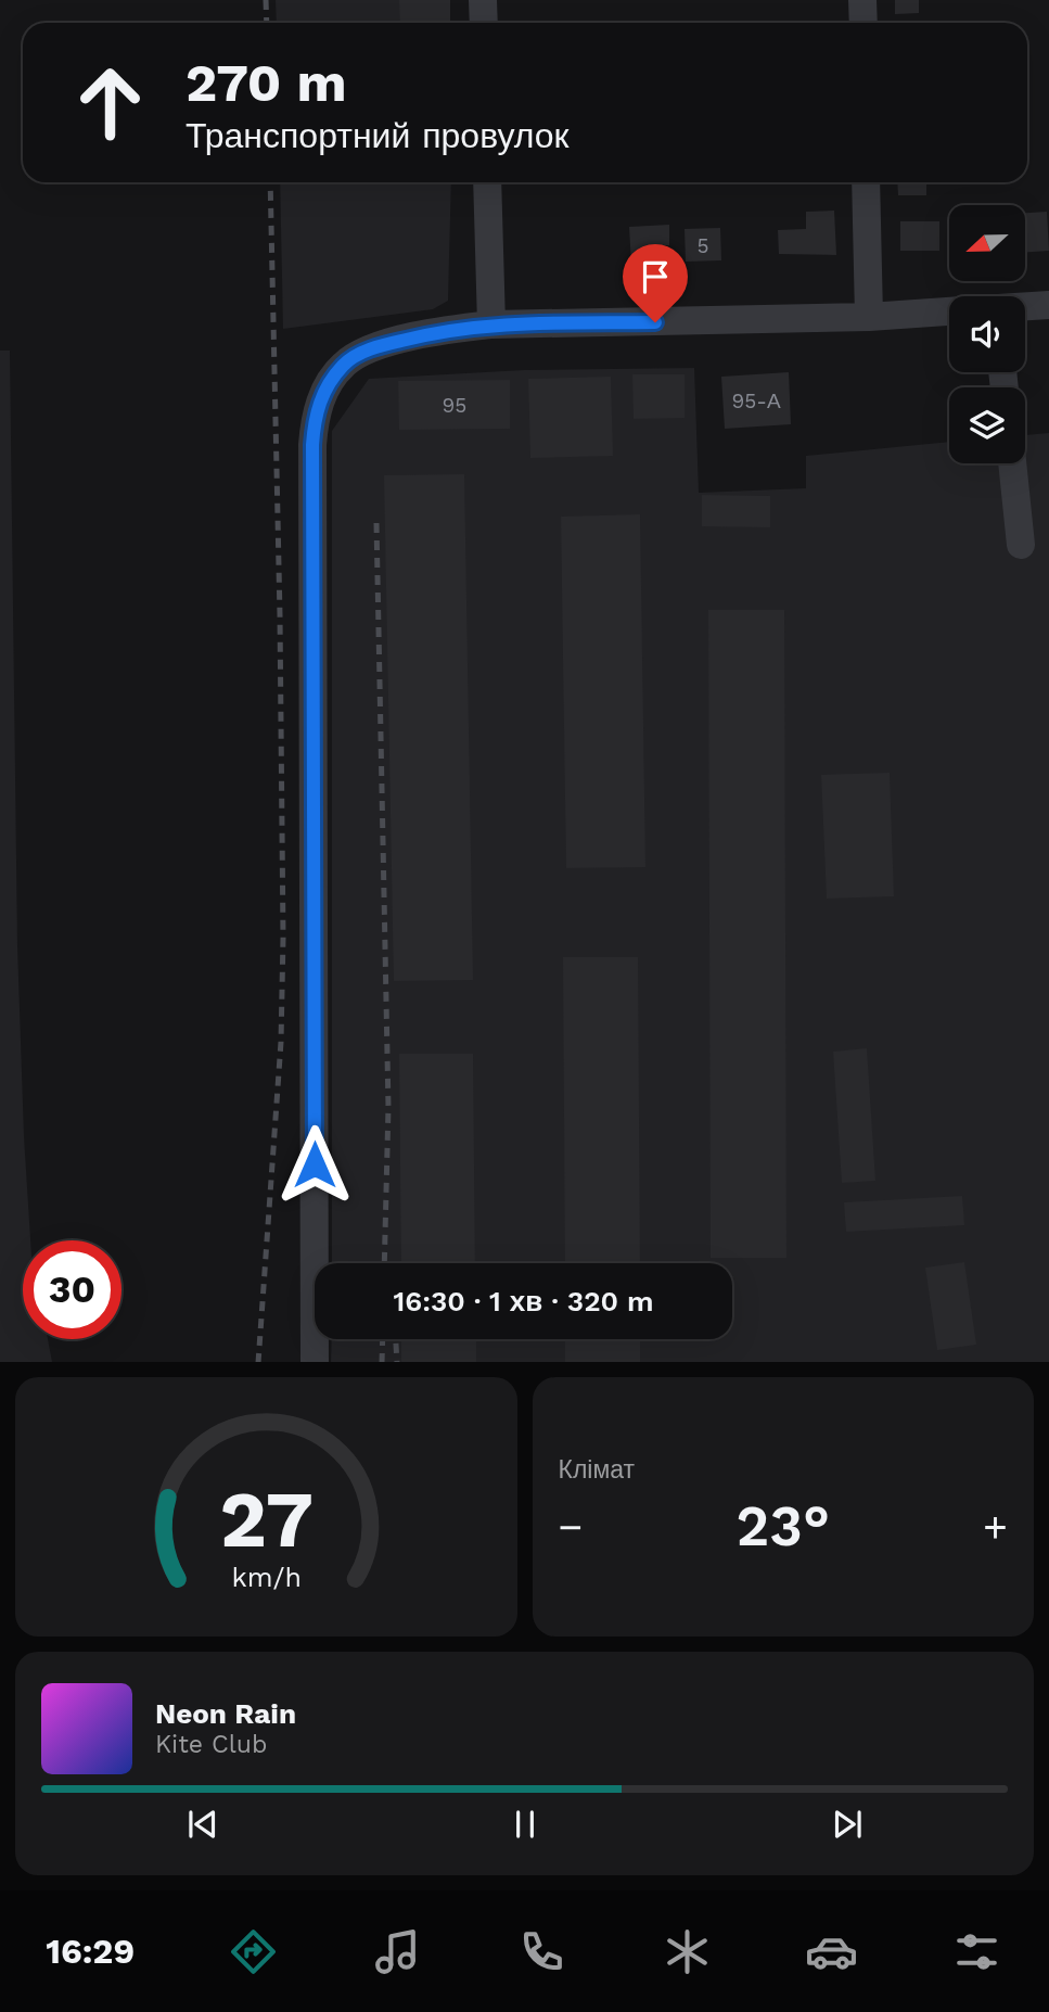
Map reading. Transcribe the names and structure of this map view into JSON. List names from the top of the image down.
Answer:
{
  "house_numbers": ["5", "95-А", "95"],
  "north": "left",
  "page": {
    "turn": ["270 m", "Транспортний провулок"],
    "limit": "30",
    "trip": "16:30 · 1 хв · 320 m",
    "tile": "Клімат",
    "heat": ["−", "23°", "+"],
    "song": ["Neon Rain", "Kite Club"],
    "tabs": "16:29",
    "gauge": ["27", "km/h"]
  }
}
